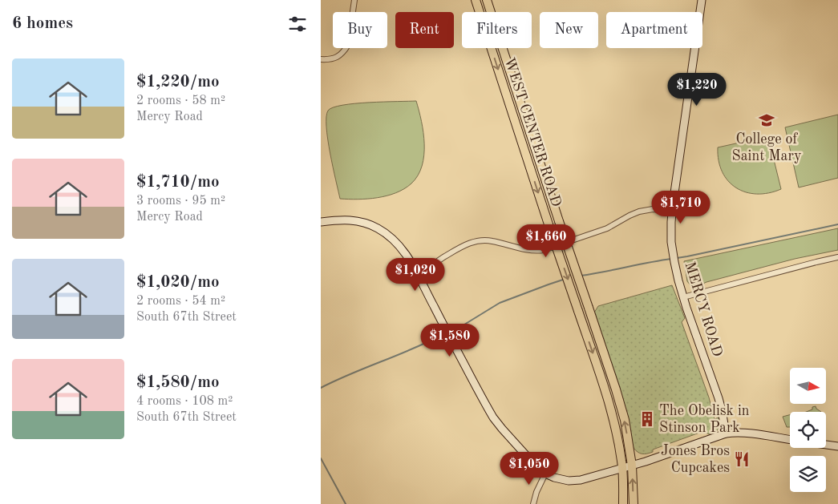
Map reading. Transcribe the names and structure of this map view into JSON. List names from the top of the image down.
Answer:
{
  "streets": {
    "main road": ["WEST CENTER ROAD", "MERCY ROAD"]
  },
  "places": {
    "school or university": ["College of Saint Mary"],
    "building": ["The Obelisk in Stinson Park"],
    "restaurant": ["Jones Bros Cupcakes"]
  },
  "north": "right",
  "page": {
    "heading": "6 homes",
    "chip": [
      "Buy",
      "Rent",
      "Filters",
      "New",
      "Apartment"
    ],
    "list": [
      {
        "name": "$1,220/mo",
        "note": "2 rooms · 58 m² · Mercy Road"
      },
      {
        "name": "$1,710/mo",
        "note": "3 rooms · 95 m² · Mercy Road"
      },
      {
        "name": "$1,020/mo",
        "note": "2 rooms · 54 m² · South 67th Street"
      },
      {
        "name": "$1,580/mo",
        "note": "4 rooms · 108 m² · South 67th Street"
      }
    ],
    "price": [
      "$1,220",
      "$1,710",
      "$1,660",
      "$1,020",
      "$1,580",
      "$1,050"
    ]
  }
}
